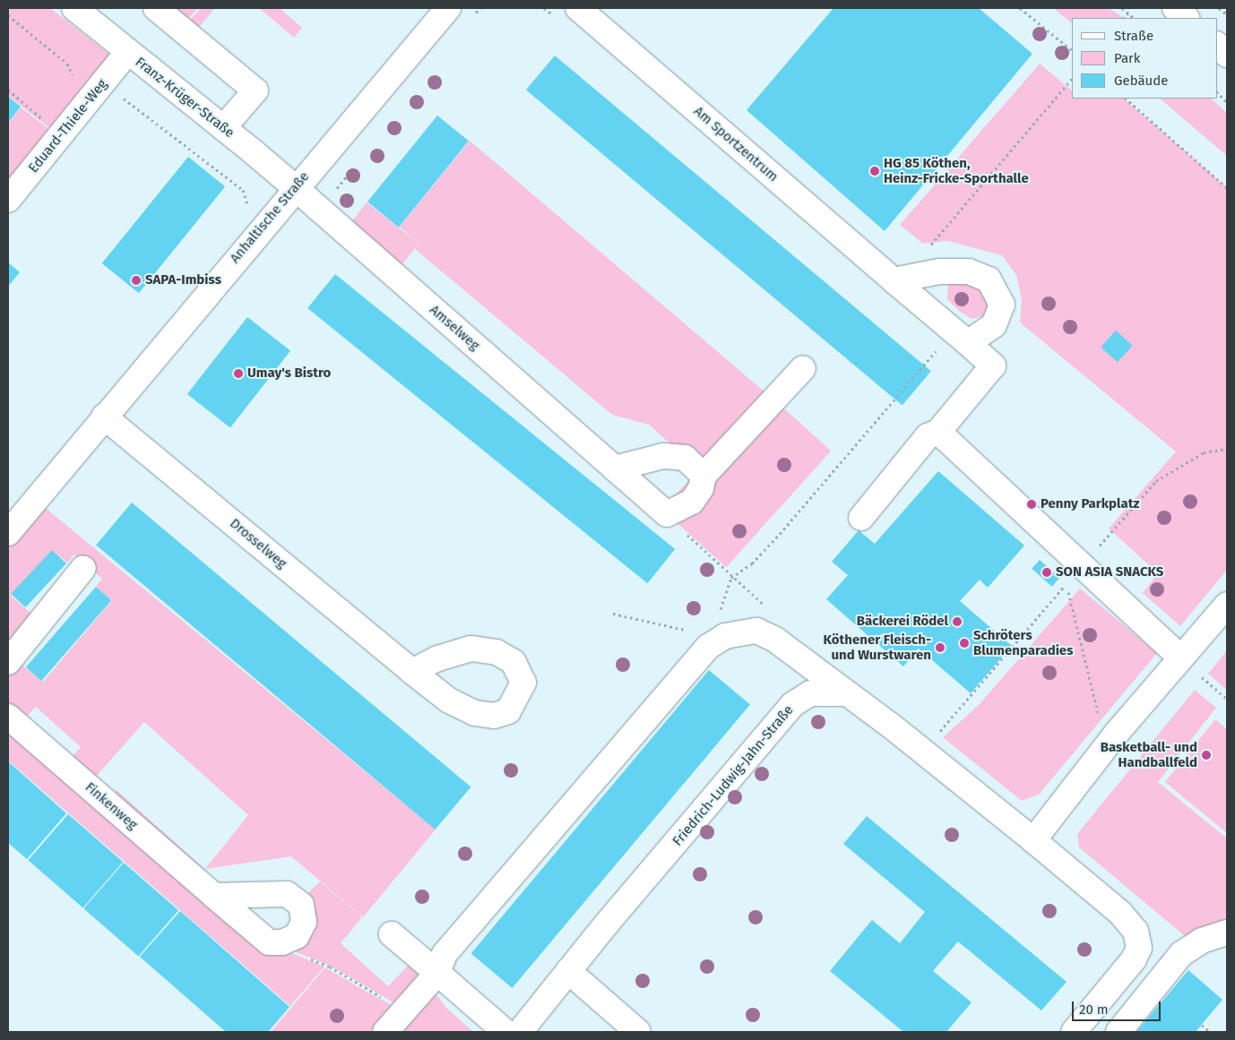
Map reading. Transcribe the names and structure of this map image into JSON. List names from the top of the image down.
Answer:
{
  "streets": {
    "street": [
      "Franz-Krüger-Straße",
      "Eduard-Thiele-Weg",
      "Am Sportzentrum",
      "Anhaltische Straße",
      "Amselweg",
      "Drosselweg",
      "Friedrich-Ludwig-Jahn-Straße",
      "Finkenweg"
    ]
  },
  "crossings": [
    ["Franz-Krüger-Straße", "Eduard-Thiele-Weg"],
    ["Franz-Krüger-Straße", "Anhaltische Straße"],
    ["Franz-Krüger-Straße", "Amselweg"],
    ["Anhaltische Straße", "Amselweg"],
    ["Anhaltische Straße", "Drosselweg"]
  ],
  "places": [
    "HG 85 Köthen, Heinz-Fricke-Sporthalle",
    "SAPA-Imbiss",
    "Umay's Bistro",
    "Penny Parkplatz",
    "SON ASIA SNACKS",
    "Bäckerei Rödel",
    "Schröters Blumenparadies",
    "Köthener Fleisch- und Wurstwaren",
    "Basketball- und Handballfeld"
  ],
  "legend": ["Straße", "Park", "Gebäude"],
  "scale_bar": "20 m"
}
